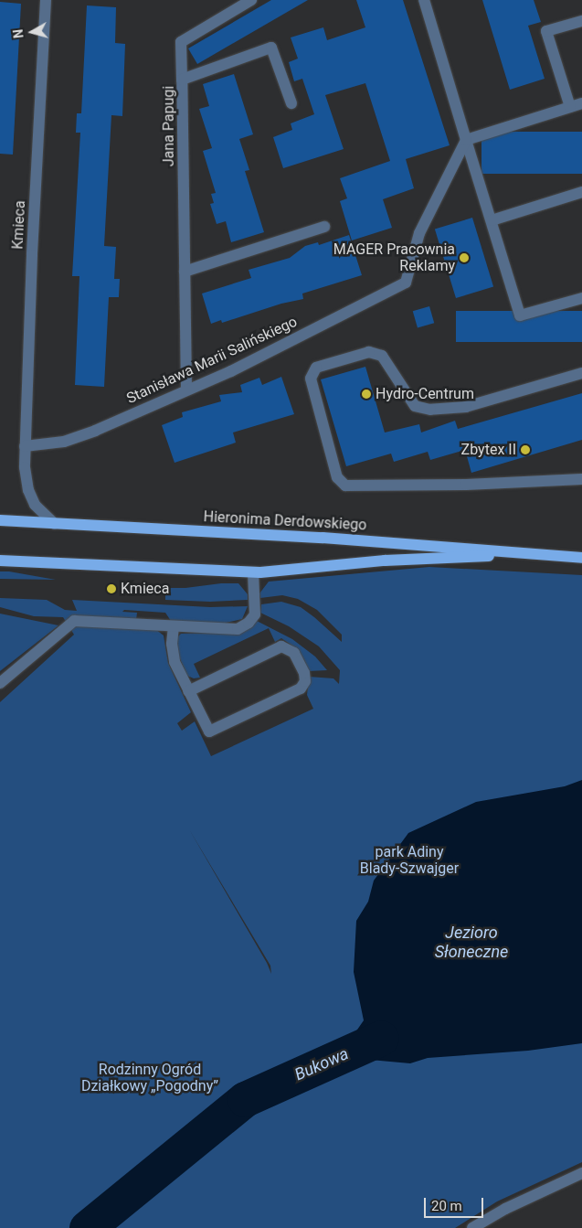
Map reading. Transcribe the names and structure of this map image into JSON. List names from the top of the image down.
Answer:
{
  "streets": {
    "main road": ["Hieronima Derdowskiego"],
    "street": ["Jana Papugi", "Kmieca", "Stanisława Marii Salińskiego"]
  },
  "crossings": [
    ["Jana Papugi", "Stanisława Marii Salińskiego"],
    ["Kmieca", "Stanisława Marii Salińskiego"],
    ["Kmieca", "Hieronima Derdowskiego"]
  ],
  "water": ["Jezioro Słoneczne", "Bukowa"],
  "parks": ["park Adiny Blady-Szwajger", "Rodzinny Ogród Działkowy „Pogodny”"],
  "places": [
    "MAGER Pracownia Reklamy",
    "Hydro-Centrum",
    "Zbytex II",
    "Kmieca"
  ],
  "scale_bar": "20 m",
  "north": "left"
}
